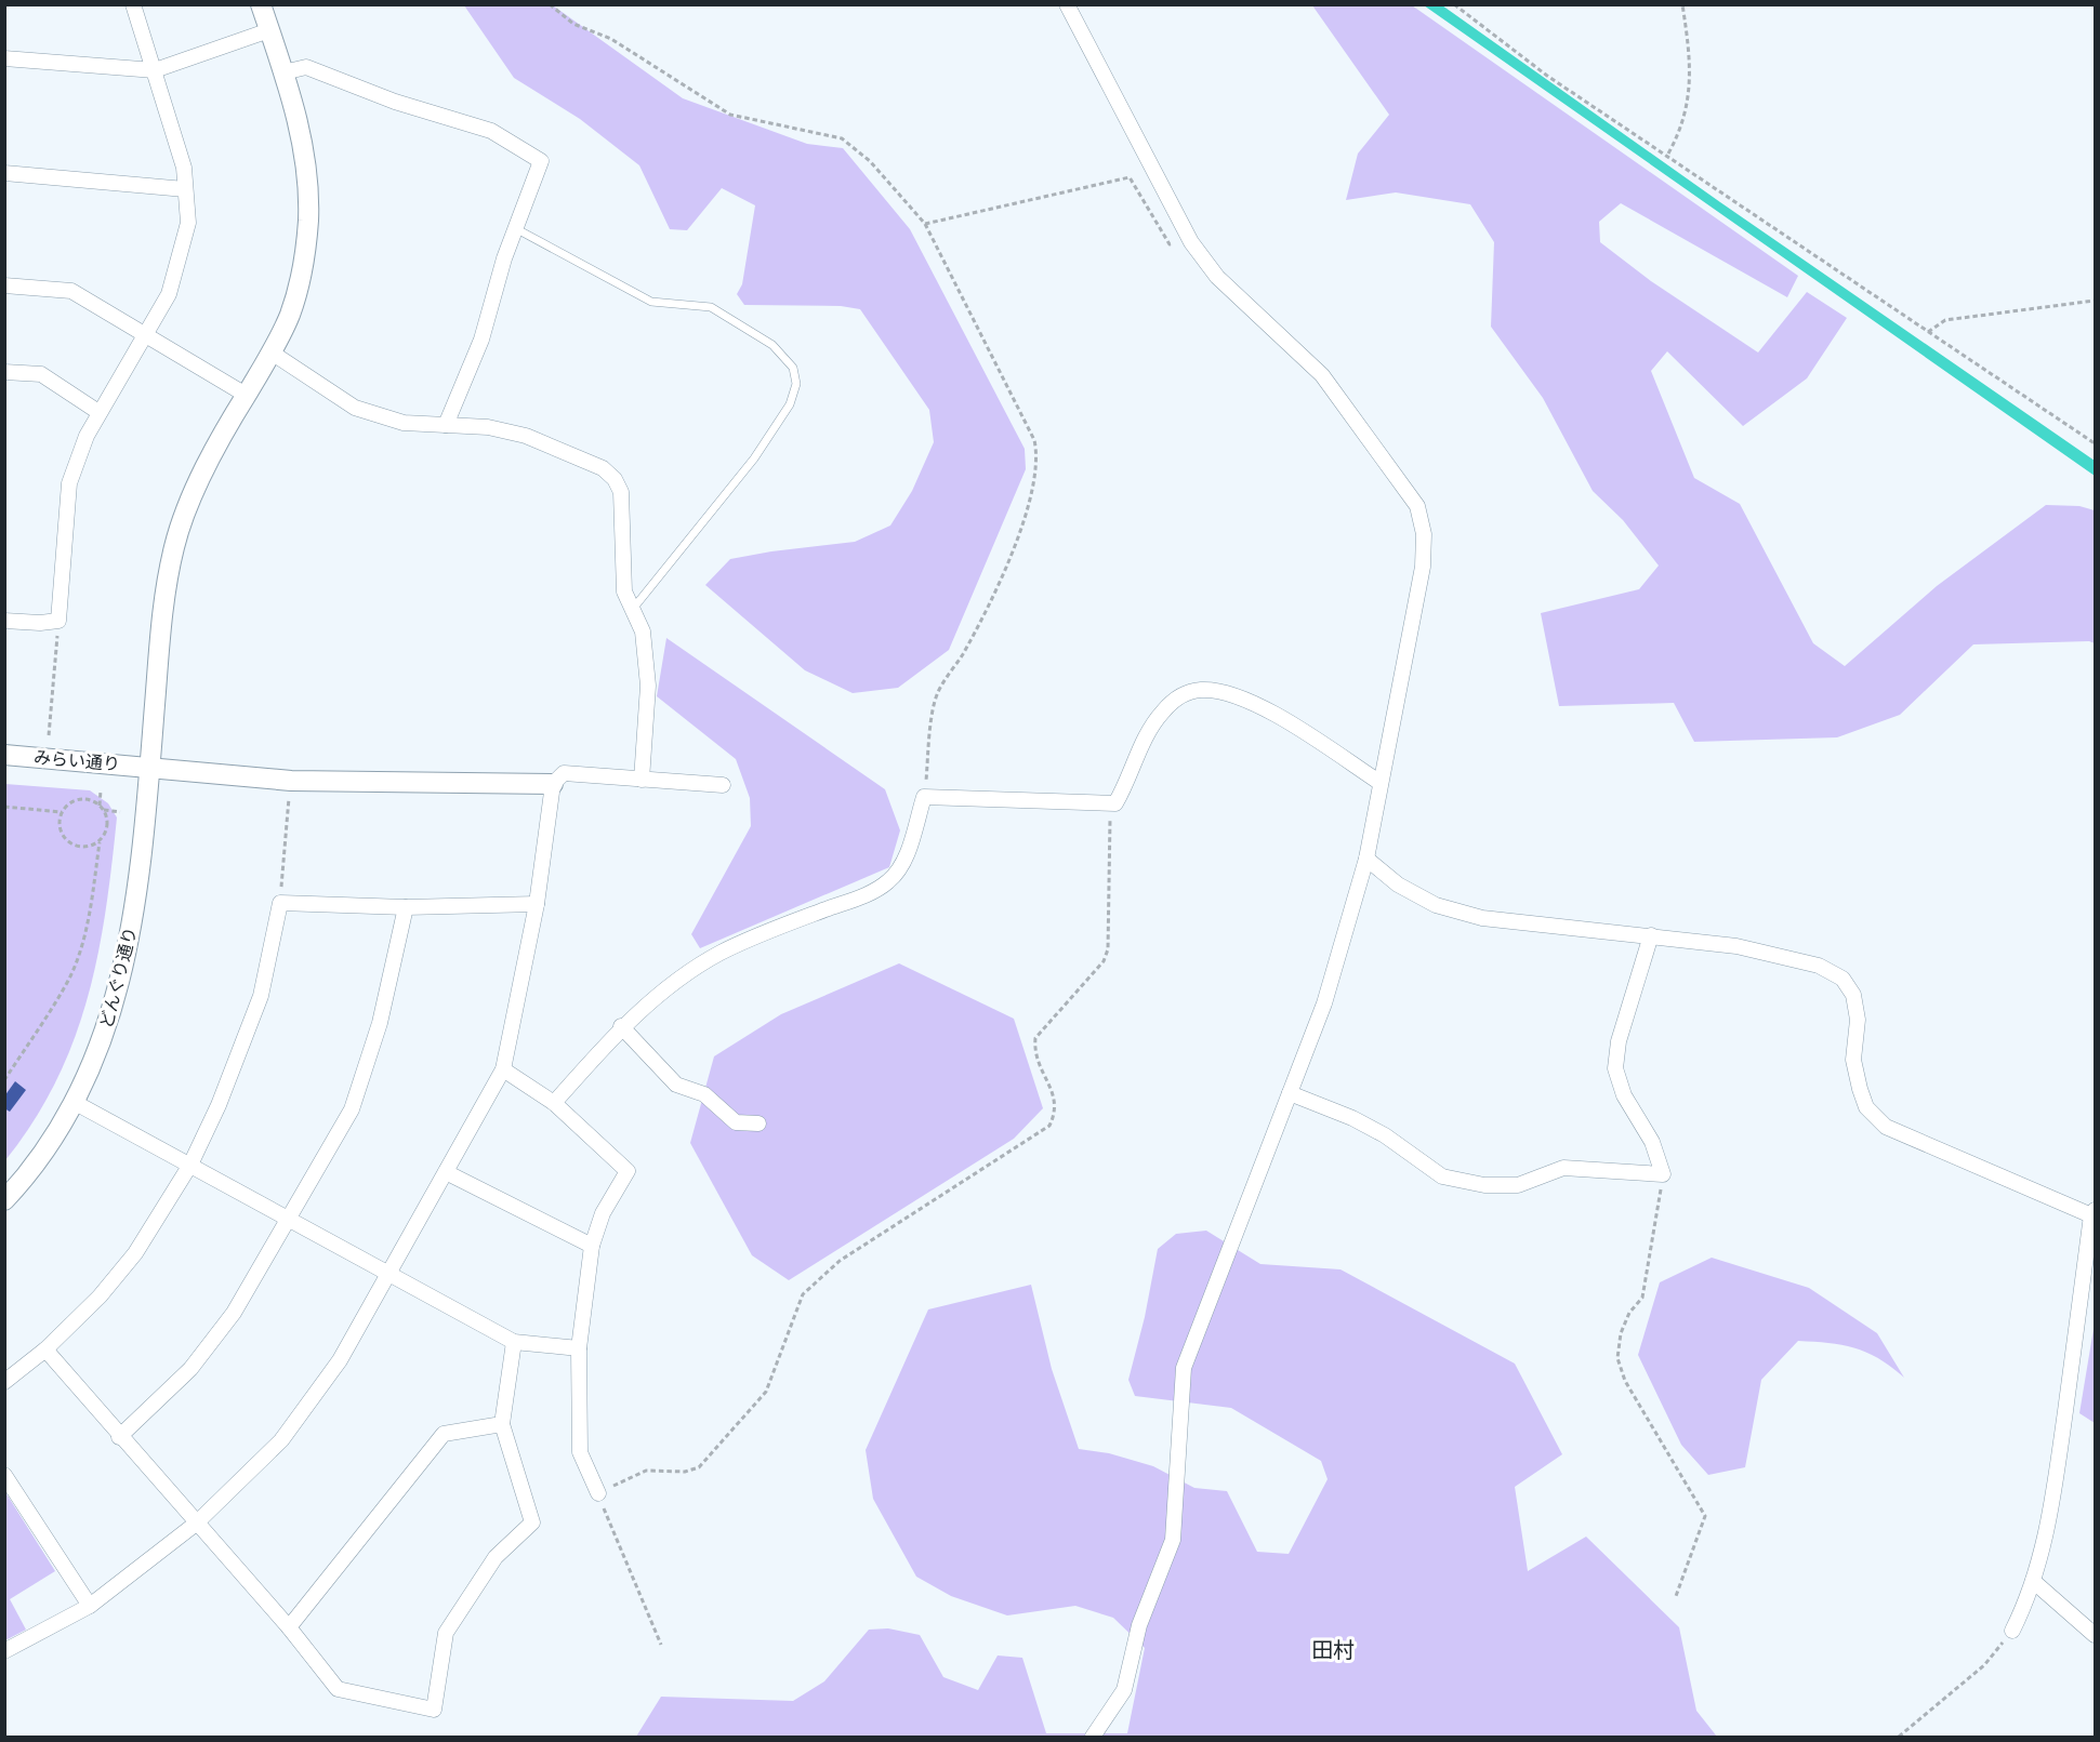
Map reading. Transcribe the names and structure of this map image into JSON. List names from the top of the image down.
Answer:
{
  "streets": {
    "street": ["みらい通り", "どんぐり通り"]
  },
  "crossings": [
    ["みらい通り", "どんぐり通り"]
  ],
  "districts": ["田村"]
}
